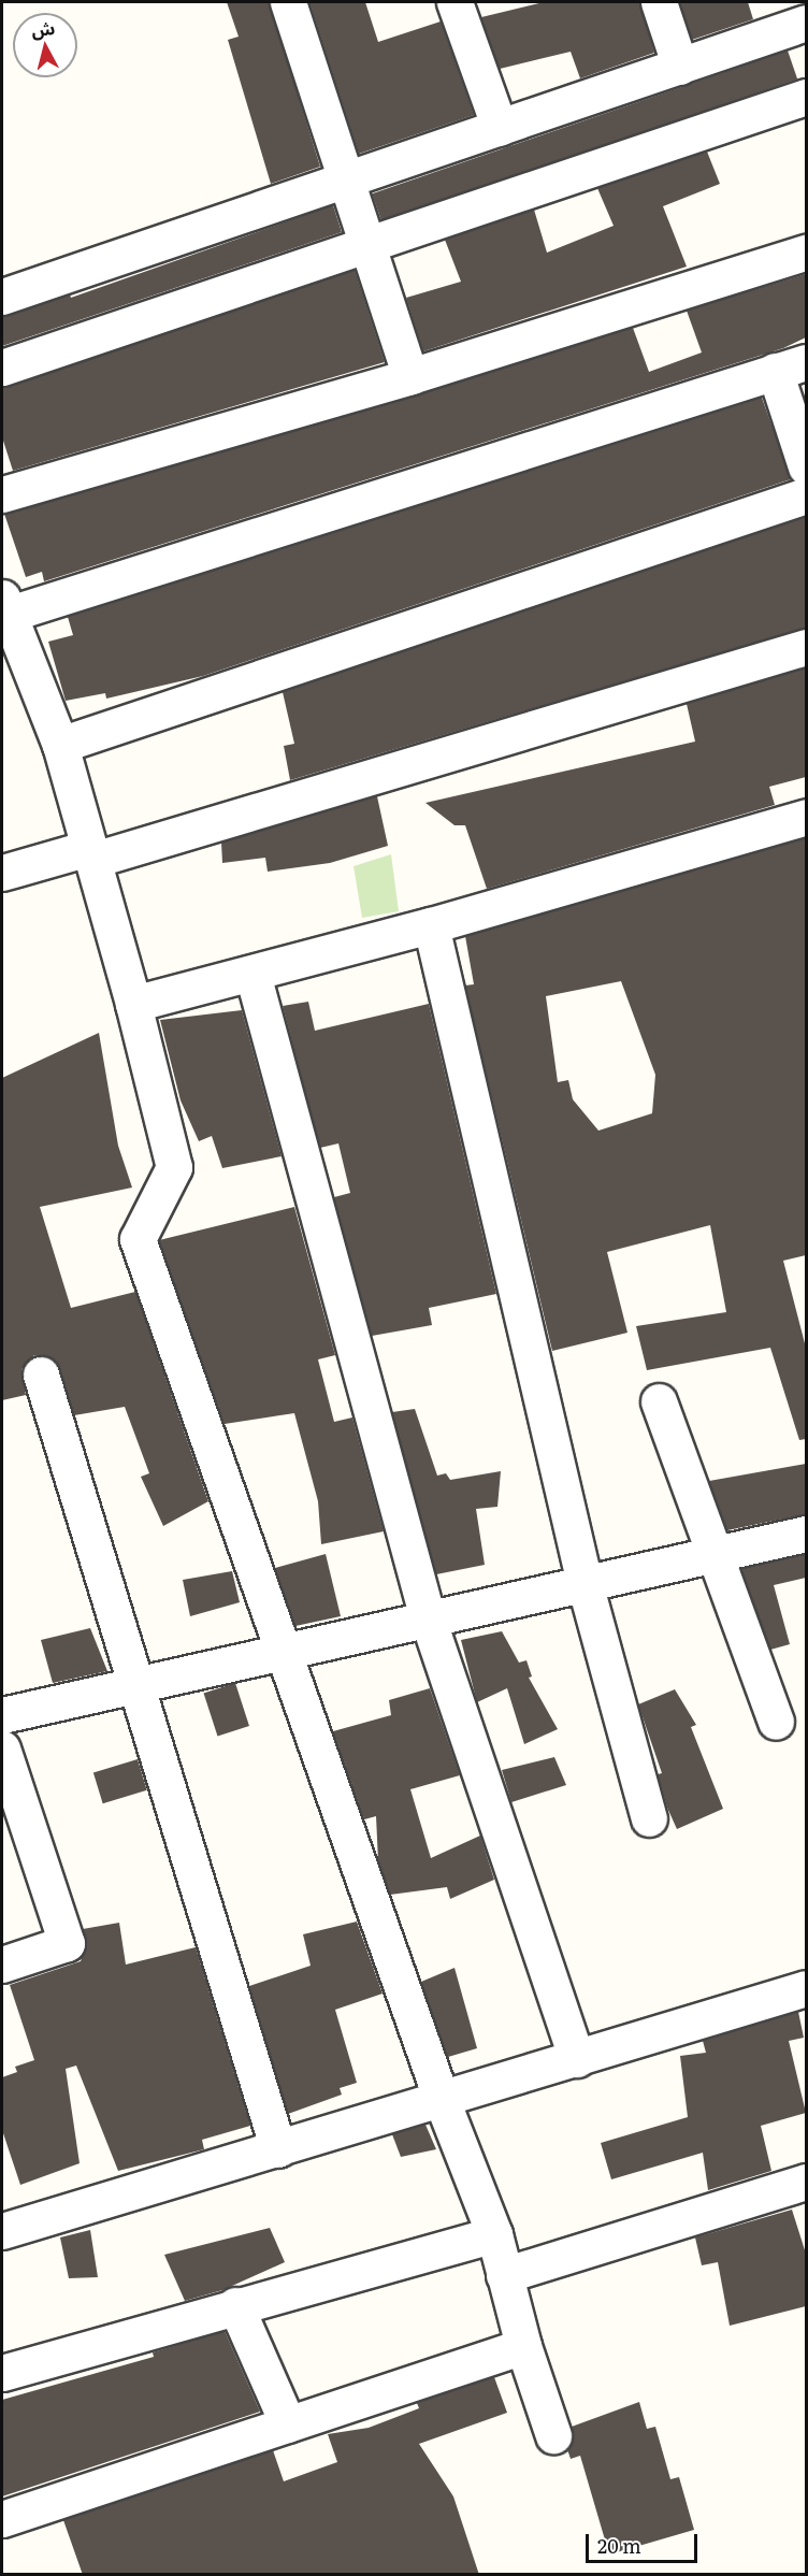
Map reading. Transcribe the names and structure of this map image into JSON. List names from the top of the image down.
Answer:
{
  "scale_bar": "20 m",
  "north": "top"
}
